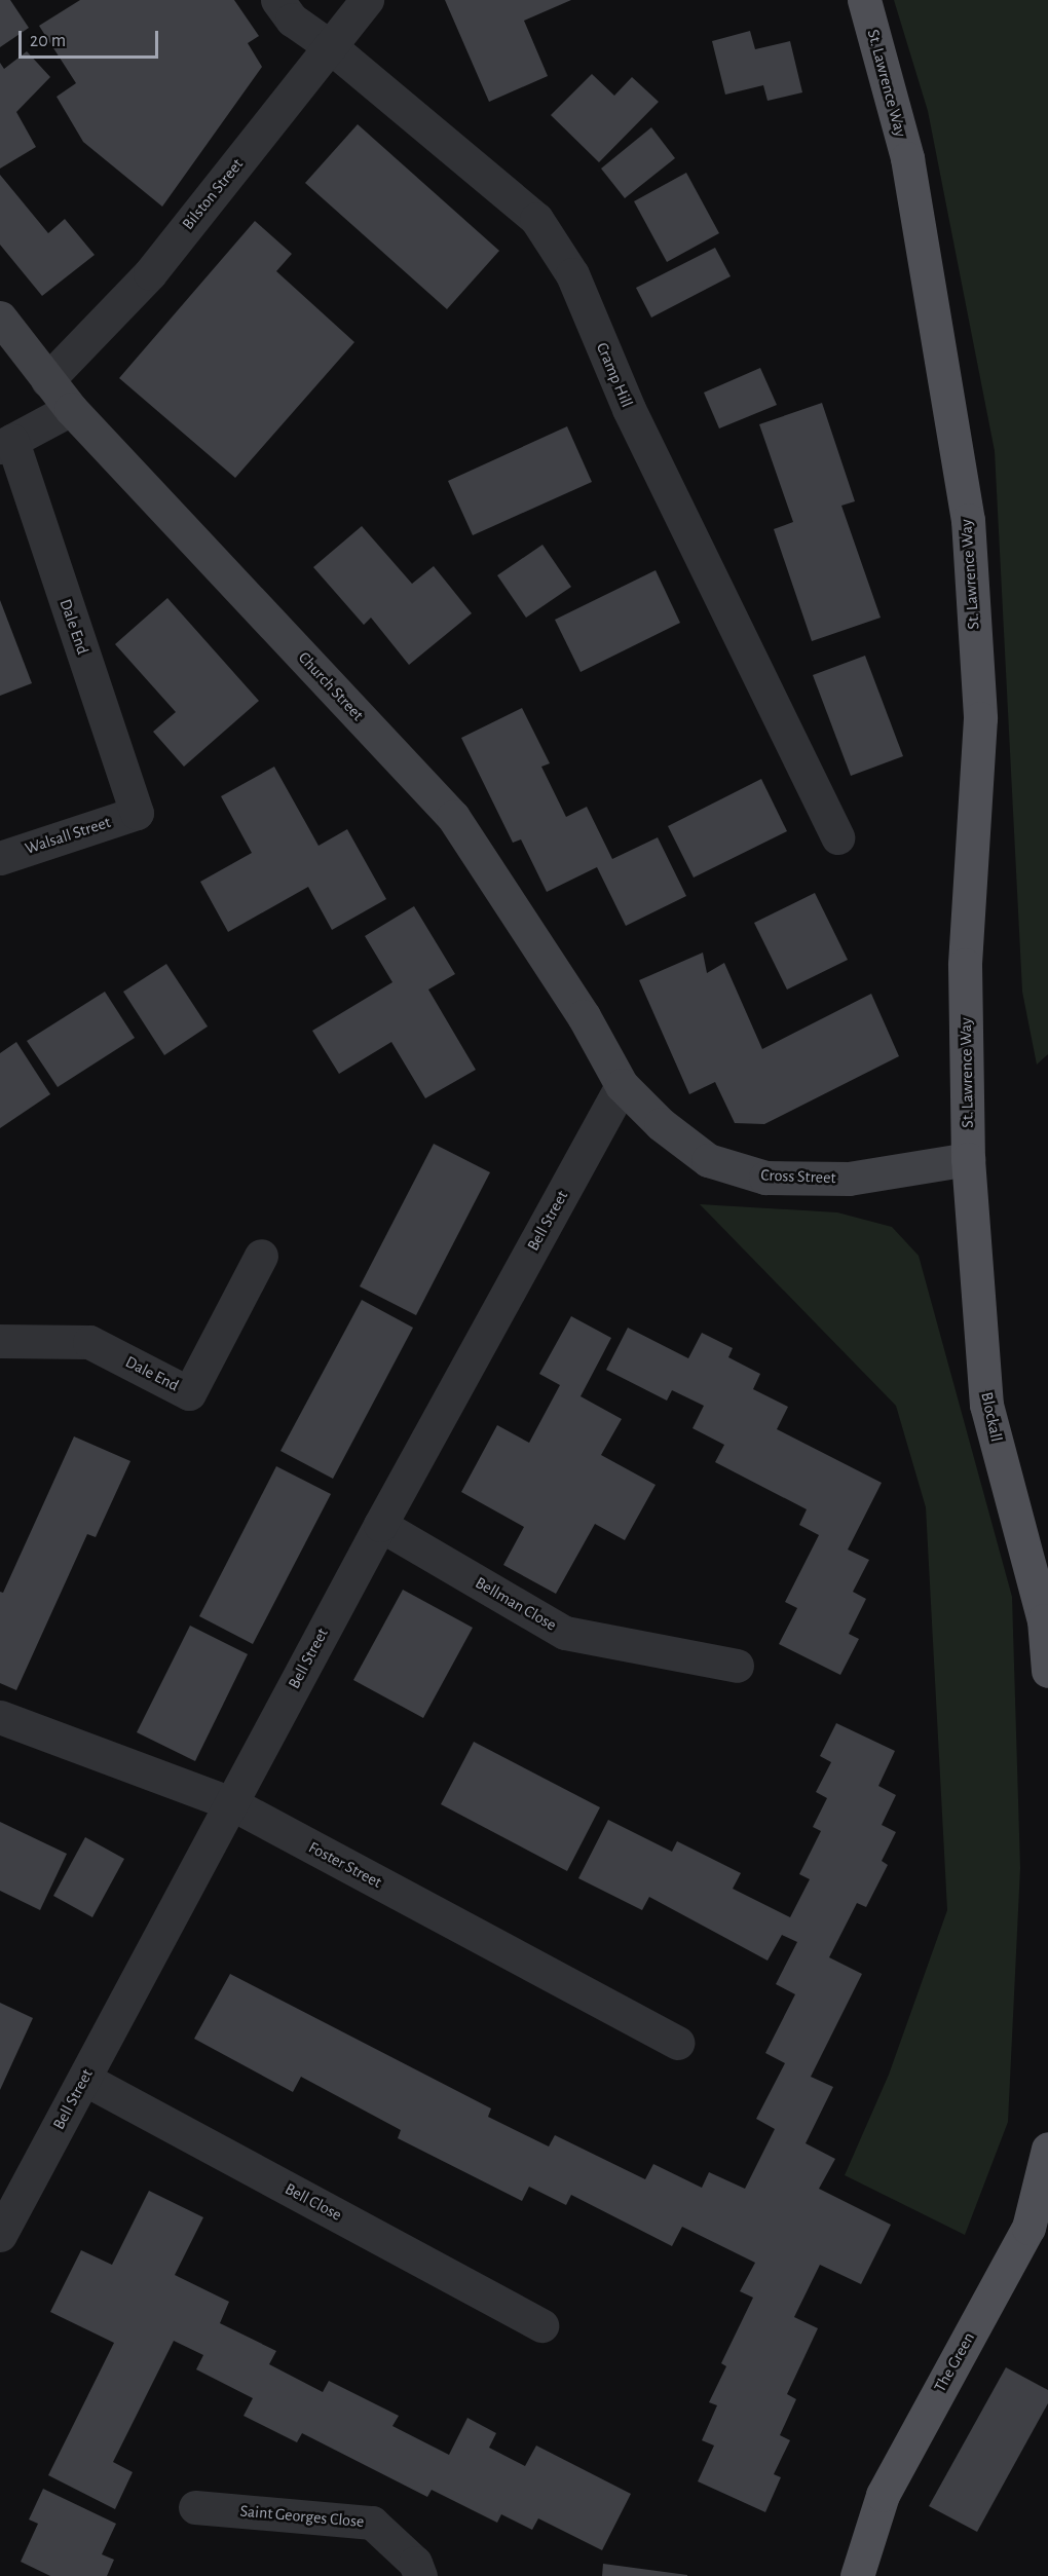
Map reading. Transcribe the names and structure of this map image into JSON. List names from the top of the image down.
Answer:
{
  "streets": {
    "main road": ["St. Lawrence Way", "Blockall", "The Green"],
    "street": [
      "Bilston Street",
      "Cramp Hill",
      "Dale End",
      "Church Street",
      "Walsall Street",
      "Cross Street",
      "Bell Street",
      "Bellman Close",
      "Foster Street",
      "Bell Close",
      "Saint Georges Close"
    ]
  },
  "crossings": [
    ["St. Lawrence Way", "Cross Street"],
    ["St. Lawrence Way", "Blockall"],
    ["Bilston Street", "Cramp Hill"],
    ["Bilston Street", "Church Street"],
    ["Dale End", "Walsall Street"],
    ["Church Street", "Cross Street"],
    ["Church Street", "Bell Street"],
    ["Cross Street", "Bell Street"],
    ["Cross Street", "Blockall"],
    ["Bell Street", "Bellman Close"],
    ["Bell Street", "Foster Street"],
    ["Bell Street", "Bell Close"]
  ],
  "scale_bar": "20 m"
}
